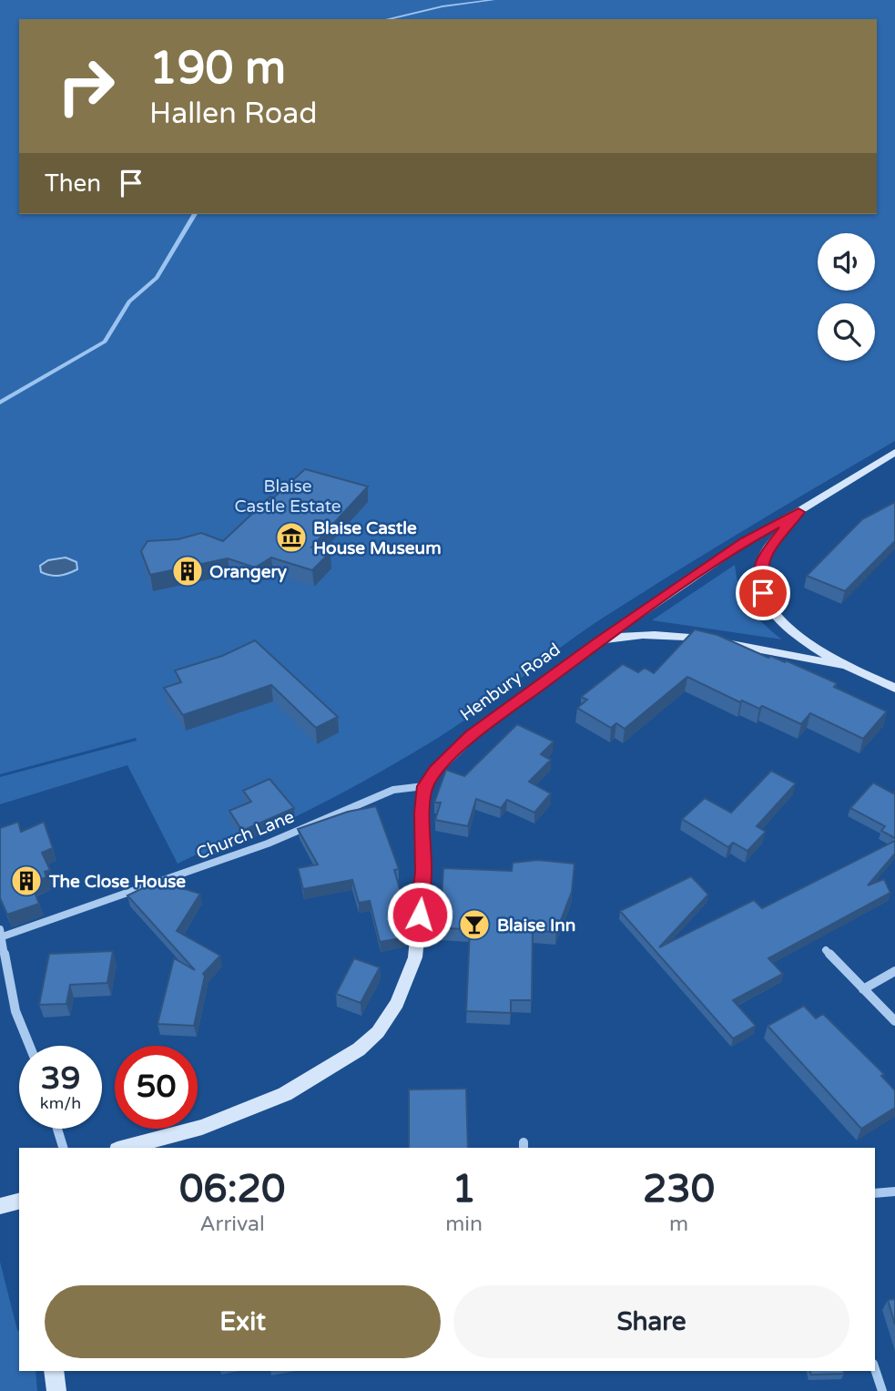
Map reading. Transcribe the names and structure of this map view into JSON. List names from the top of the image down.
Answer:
{
  "streets": {
    "main road": ["Henbury Road"],
    "street": ["Church Lane"]
  },
  "crossings": [
    ["Henbury Road", "Church Lane"]
  ],
  "parks": ["Blaise Castle Estate"],
  "places": {
    "museum": ["Blaise Castle House Museum"],
    "building": ["Orangery", "The Close House"],
    "bar": ["Blaise Inn"]
  },
  "page": {
    "turn": ["190 m", "Hallen Road"],
    "then": "Then",
    "speed": "39 km/h",
    "limit": "50",
    "eta": [
      "06:20",
      "Arrival",
      "1",
      "min",
      "230",
      "m"
    ],
    "buttons": ["Exit", "Share"]
  }
}
